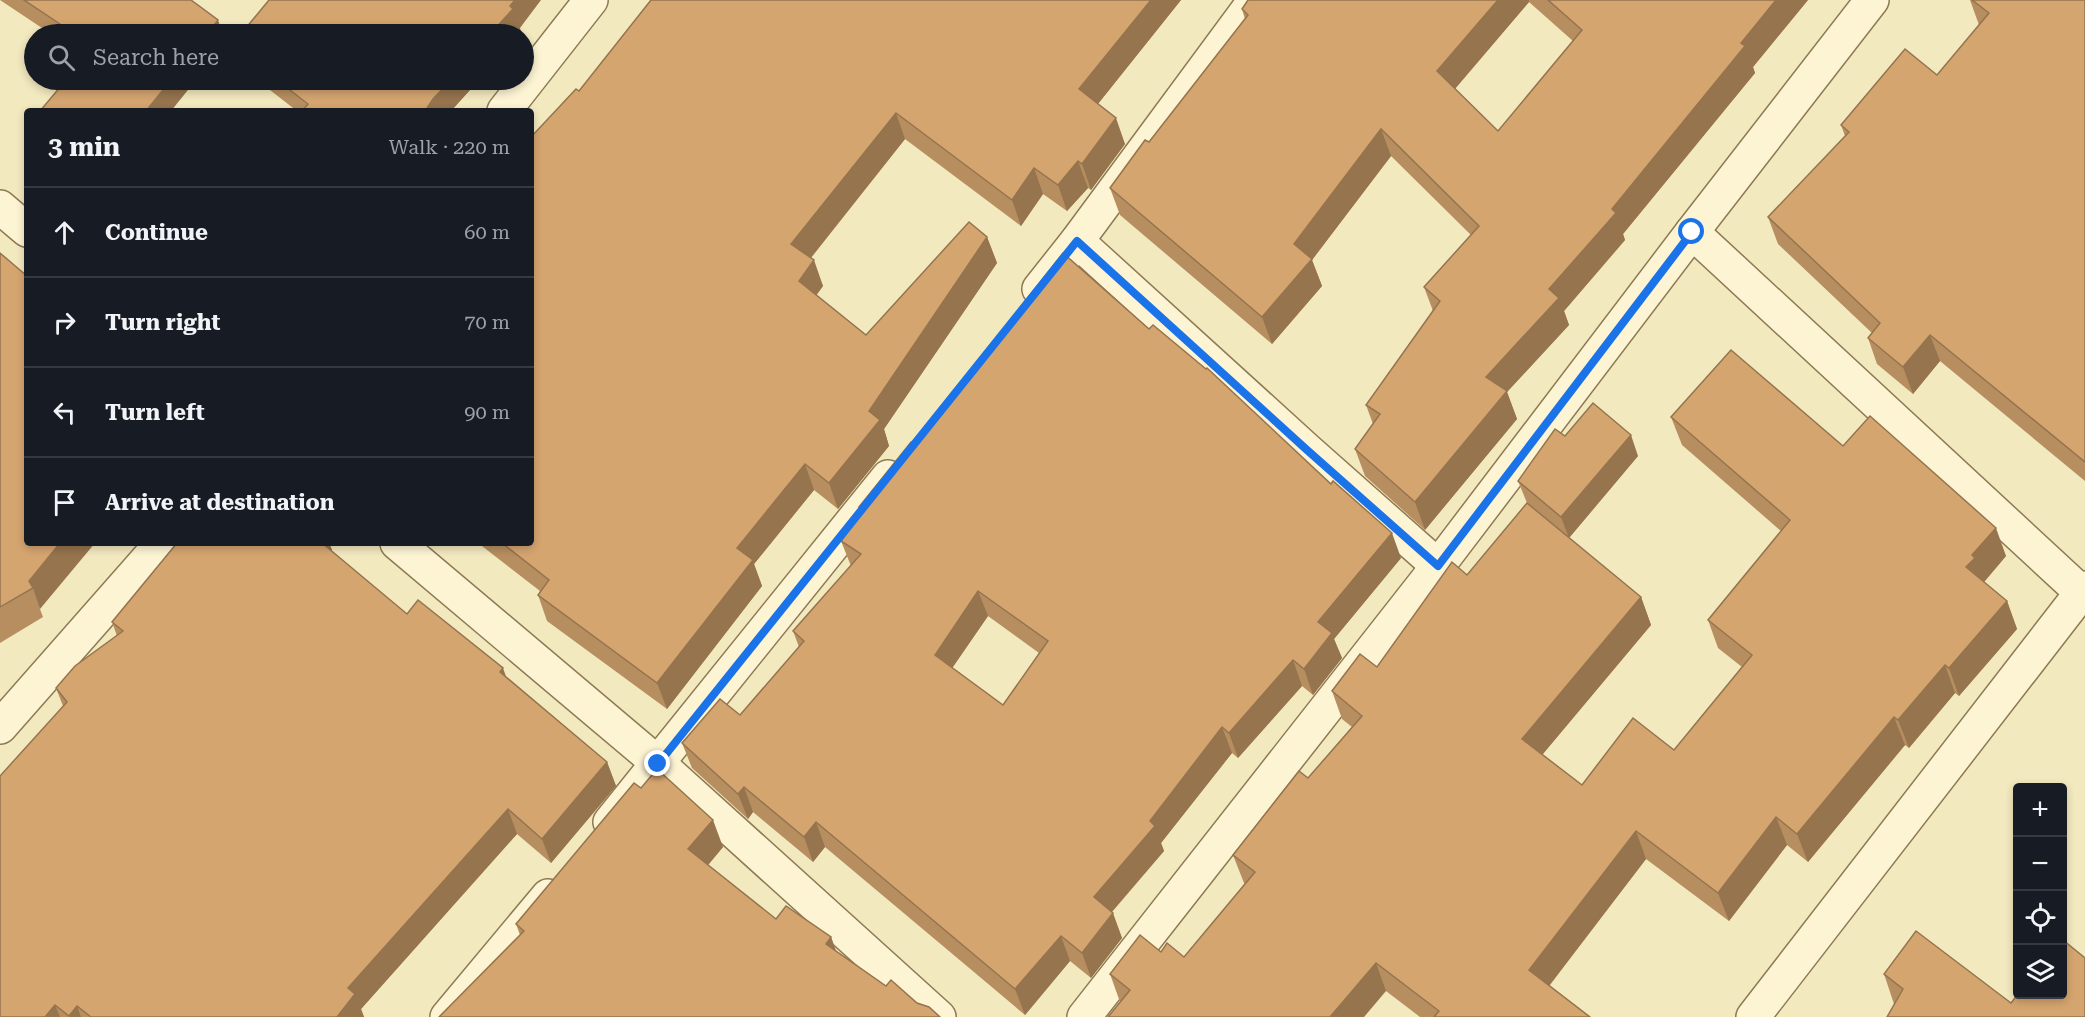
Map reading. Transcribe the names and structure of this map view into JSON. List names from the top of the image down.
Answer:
{
  "page": {
    "search": "Search here",
    "heading": ["3 min", "Walk · 220 m"],
    "list": [
      ["Continue", "60 m"],
      ["Turn right", "70 m"],
      ["Turn left", "90 m"],
      "Arrive at destination"
    ],
    "map_buttons": ["+", "−"]
  }
}
